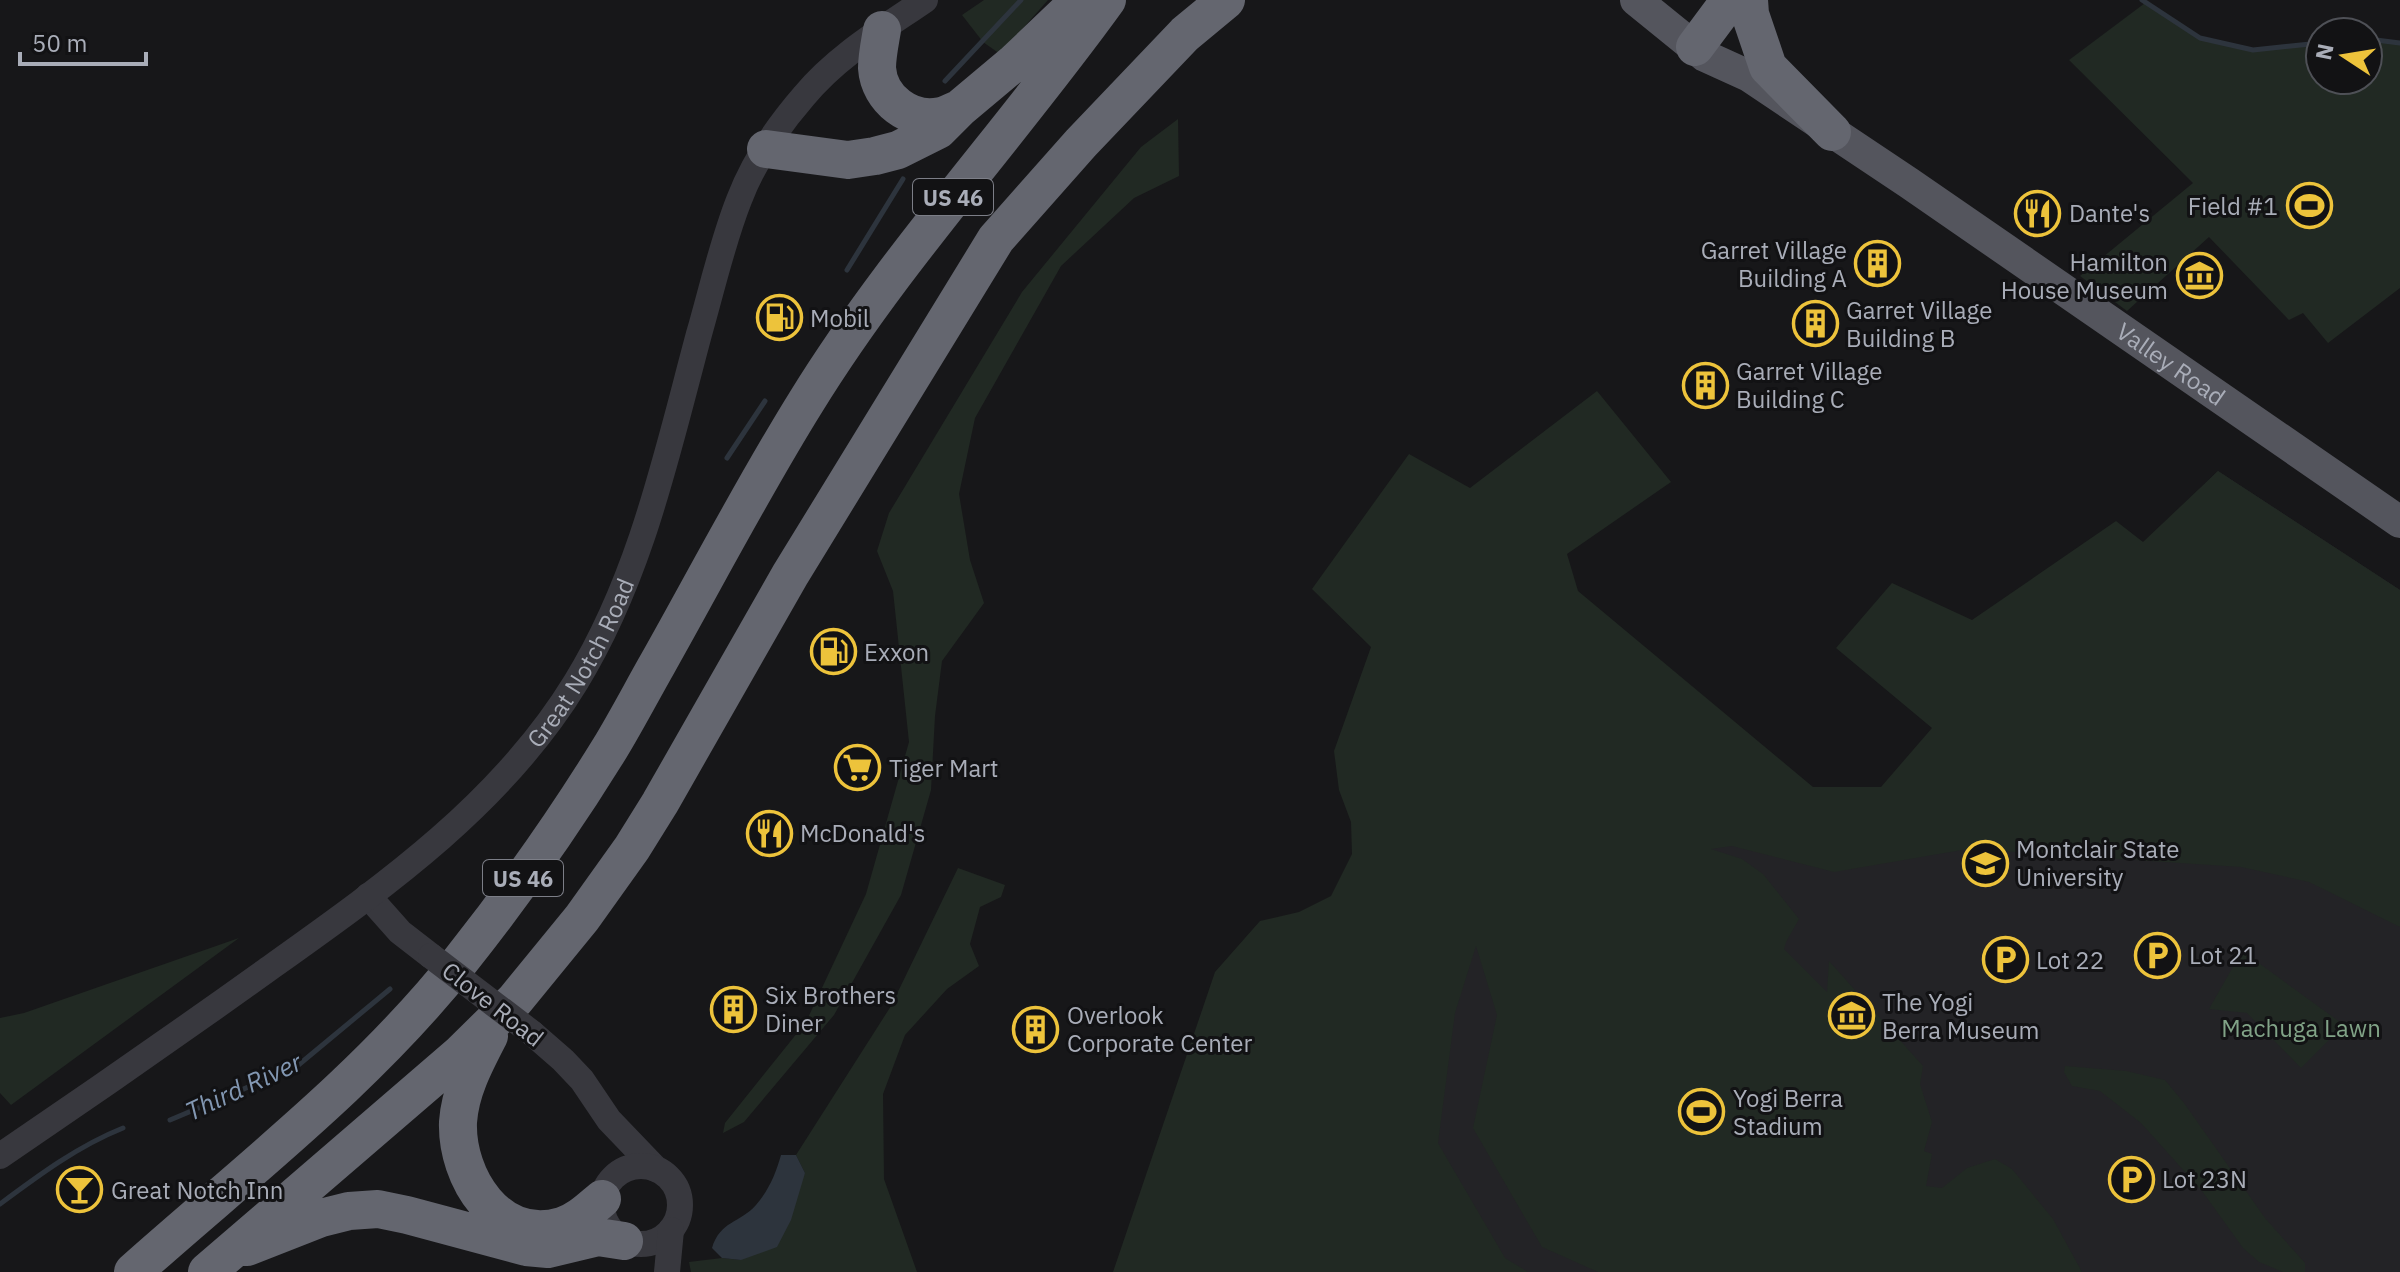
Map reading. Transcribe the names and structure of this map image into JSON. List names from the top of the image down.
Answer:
{
  "streets": {
    "highway": ["US 46"],
    "main road": ["Valley Road"],
    "street": ["Great Notch Road", "Clove Road"]
  },
  "crossings": [
    ["Great Notch Road", "Clove Road"]
  ],
  "water": ["Third River"],
  "parks": ["Machuga Lawn"],
  "places": {
    "sports": ["Field #1", "Yogi Berra Stadium"],
    "restaurant": ["Dante's", "McDonald's"],
    "building": [
      "Garret Village Building A",
      "Garret Village Building B",
      "Garret Village Building C",
      "Six Brothers Diner",
      "Overlook Corporate Center"
    ],
    "museum": ["Hamilton House Museum", "The Yogi Berra Museum"],
    "fuel station": ["Mobil", "Exxon"],
    "supermarket": ["Tiger Mart"],
    "school or university": ["Montclair State University"],
    "parking": ["Lot 21", "Lot 22", "Lot 23N"],
    "bar": ["Great Notch Inn"]
  },
  "scale_bar": "50 m",
  "north": "left"
}
